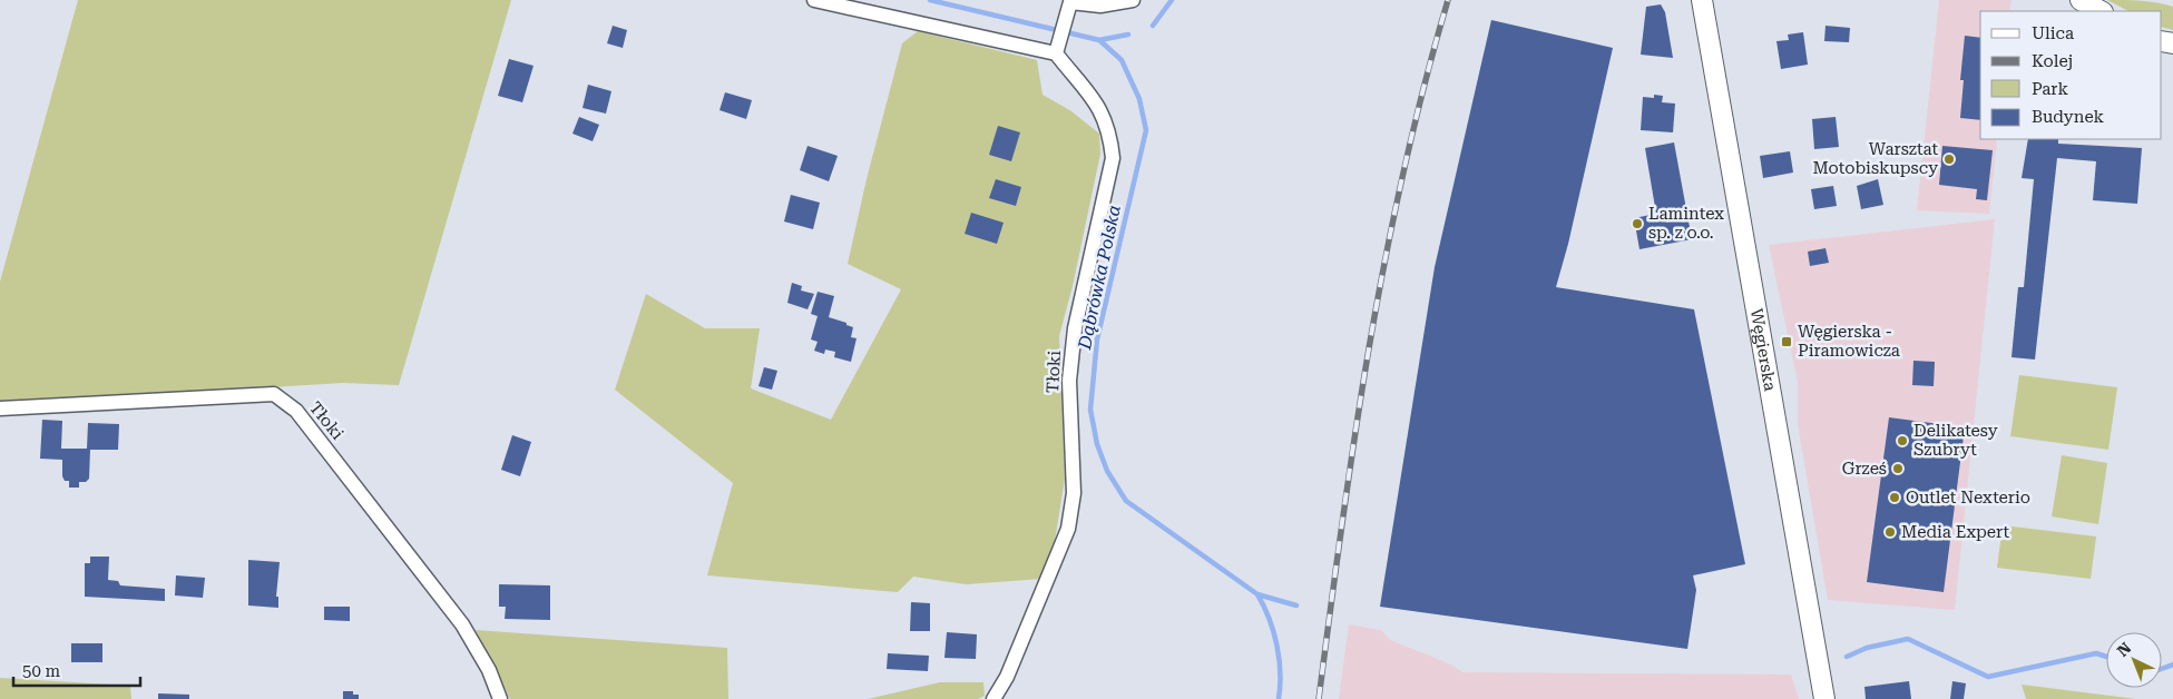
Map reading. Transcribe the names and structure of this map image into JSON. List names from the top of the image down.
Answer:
{
  "streets": {
    "main road": ["Węgierska"],
    "street": ["Tłoki"]
  },
  "water": ["Dąbrówka Polska"],
  "places": {
    "other": [
      "Warsztat Motobiskupscy",
      "Lamintex sp. z o.o.",
      "Delikatesy Szubryt",
      "Grześ",
      "Outlet Nexterio",
      "Media Expert"
    ],
    "transit": ["Węgierska - Piramowicza"]
  },
  "legend": [
    "Ulica",
    "Kolej",
    "Park",
    "Budynek"
  ],
  "scale_bar": "50 m",
  "north": "top left"
}
